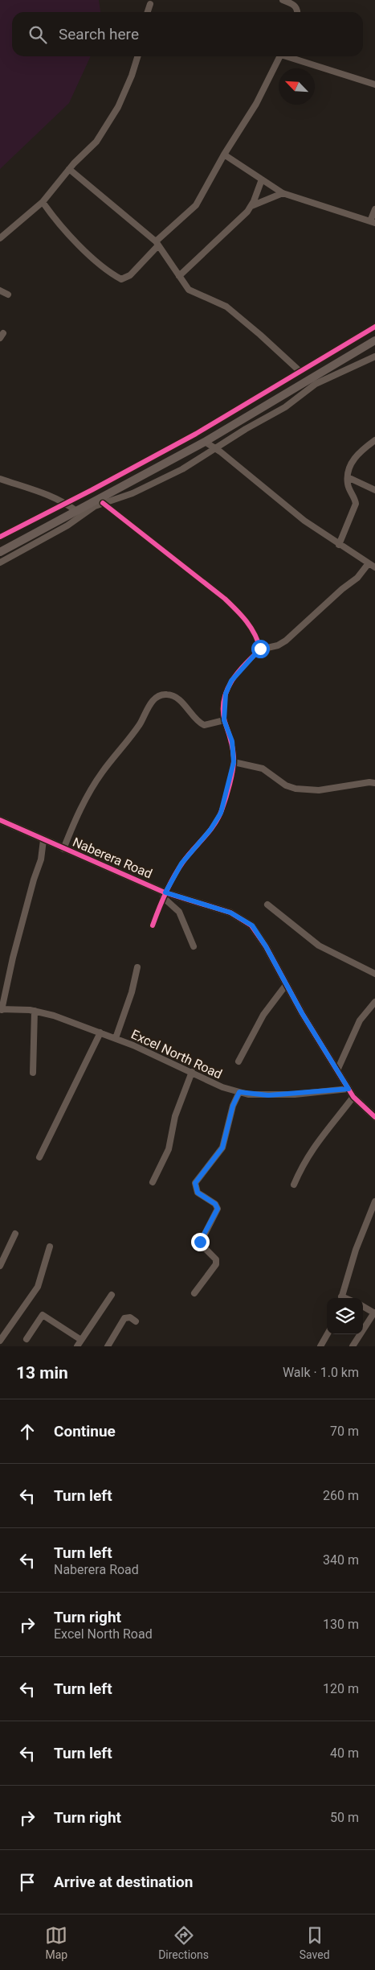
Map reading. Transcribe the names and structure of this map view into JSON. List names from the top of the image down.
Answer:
{
  "streets": {
    "street": ["Naberera Road", "Excel North Road"]
  },
  "crossings": [
    ["Naberera Road", "Excel North Road"]
  ],
  "north": "top left",
  "page": {
    "search": "Search here",
    "heading": ["13 min", "Walk · 1.0 km"],
    "list": [
      ["Continue", "70 m"],
      ["Turn left", "260 m"],
      ["Turn left", "Naberera Road", "340 m"],
      ["Turn right", "Excel North Road", "130 m"],
      ["Turn left", "120 m"],
      ["Turn left", "40 m"],
      ["Turn right", "50 m"],
      "Arrive at destination"
    ],
    "nav": ["Map", "Directions", "Saved"]
  }
}
